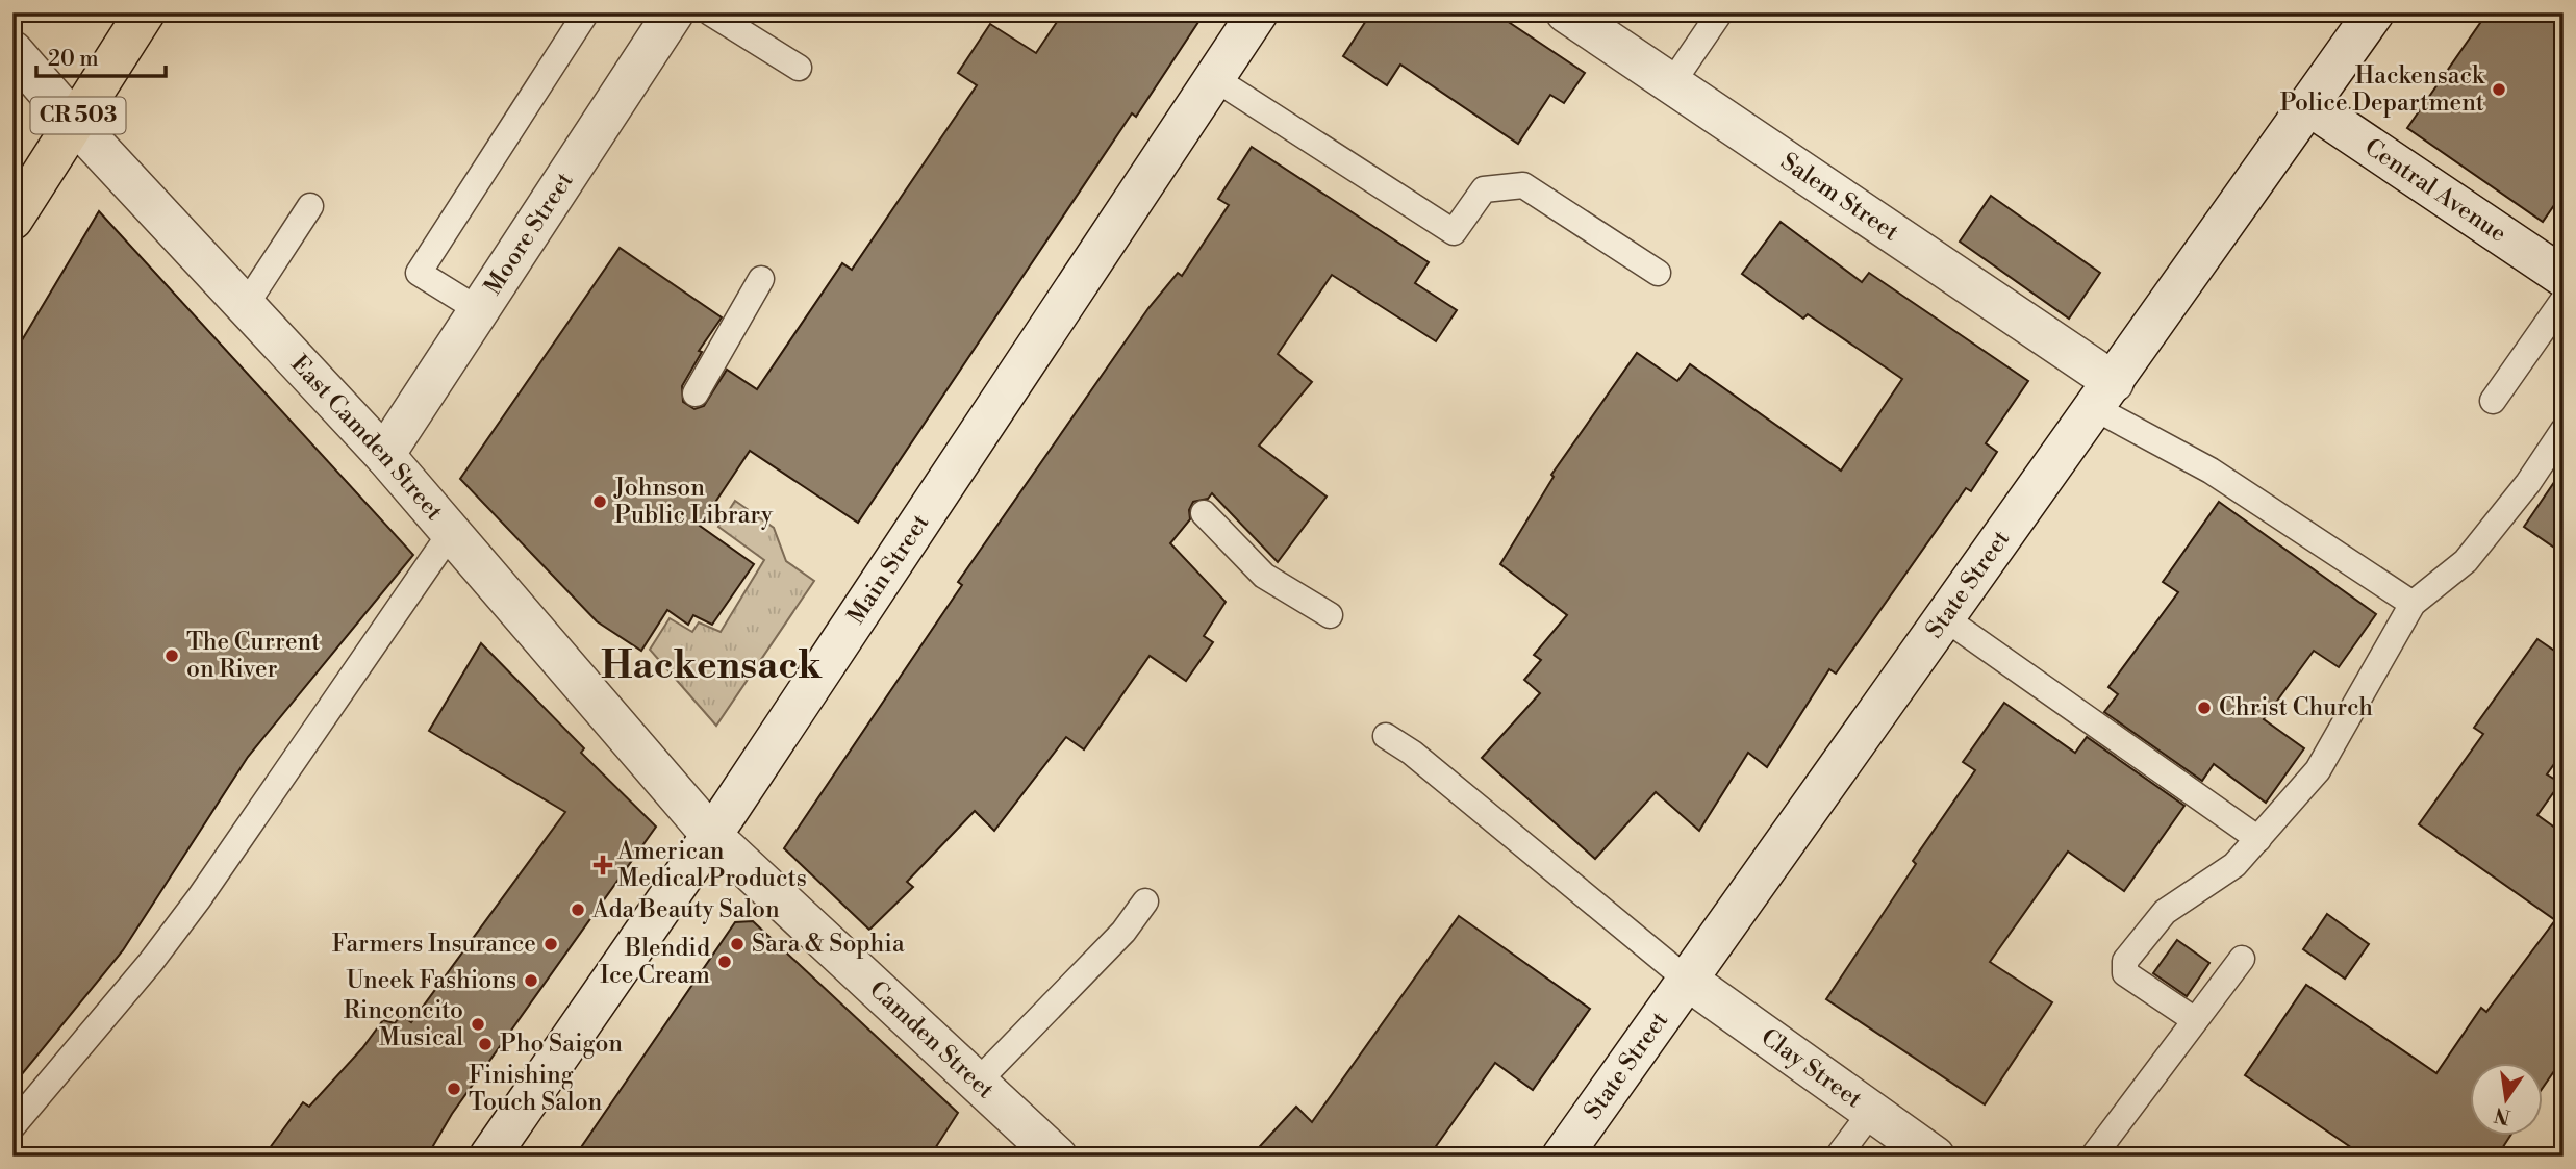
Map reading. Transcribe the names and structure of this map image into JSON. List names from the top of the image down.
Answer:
{
  "streets": {
    "main road": ["CR 503"],
    "street": [
      "Central Avenue",
      "Salem Street",
      "Moore Street",
      "East Camden Street",
      "Main Street",
      "State Street",
      "Camden Street",
      "Clay Street"
    ]
  },
  "crossings": [
    ["CR 503", "East Camden Street"],
    ["Central Avenue", "State Street"],
    ["Salem Street", "State Street"],
    ["Moore Street", "East Camden Street"],
    ["East Camden Street", "Main Street"],
    ["East Camden Street", "Camden Street"],
    ["Main Street", "Camden Street"],
    ["State Street", "Clay Street"]
  ],
  "districts": ["Hackensack"],
  "places": {
    "other": [
      "Hackensack Police Department",
      "Johnson Public Library",
      "The Current on River",
      "Christ Church",
      "Ada Beauty Salon",
      "Farmers Insurance",
      "Sara & Sophia",
      "Blendid Ice Cream",
      "Uneek Fashions",
      "Rinconcito Musical",
      "Pho Saigon",
      "Finishing Touch Salon"
    ],
    "health": ["American Medical Products"]
  },
  "scale_bar": "20 m",
  "north": "bottom"
}
